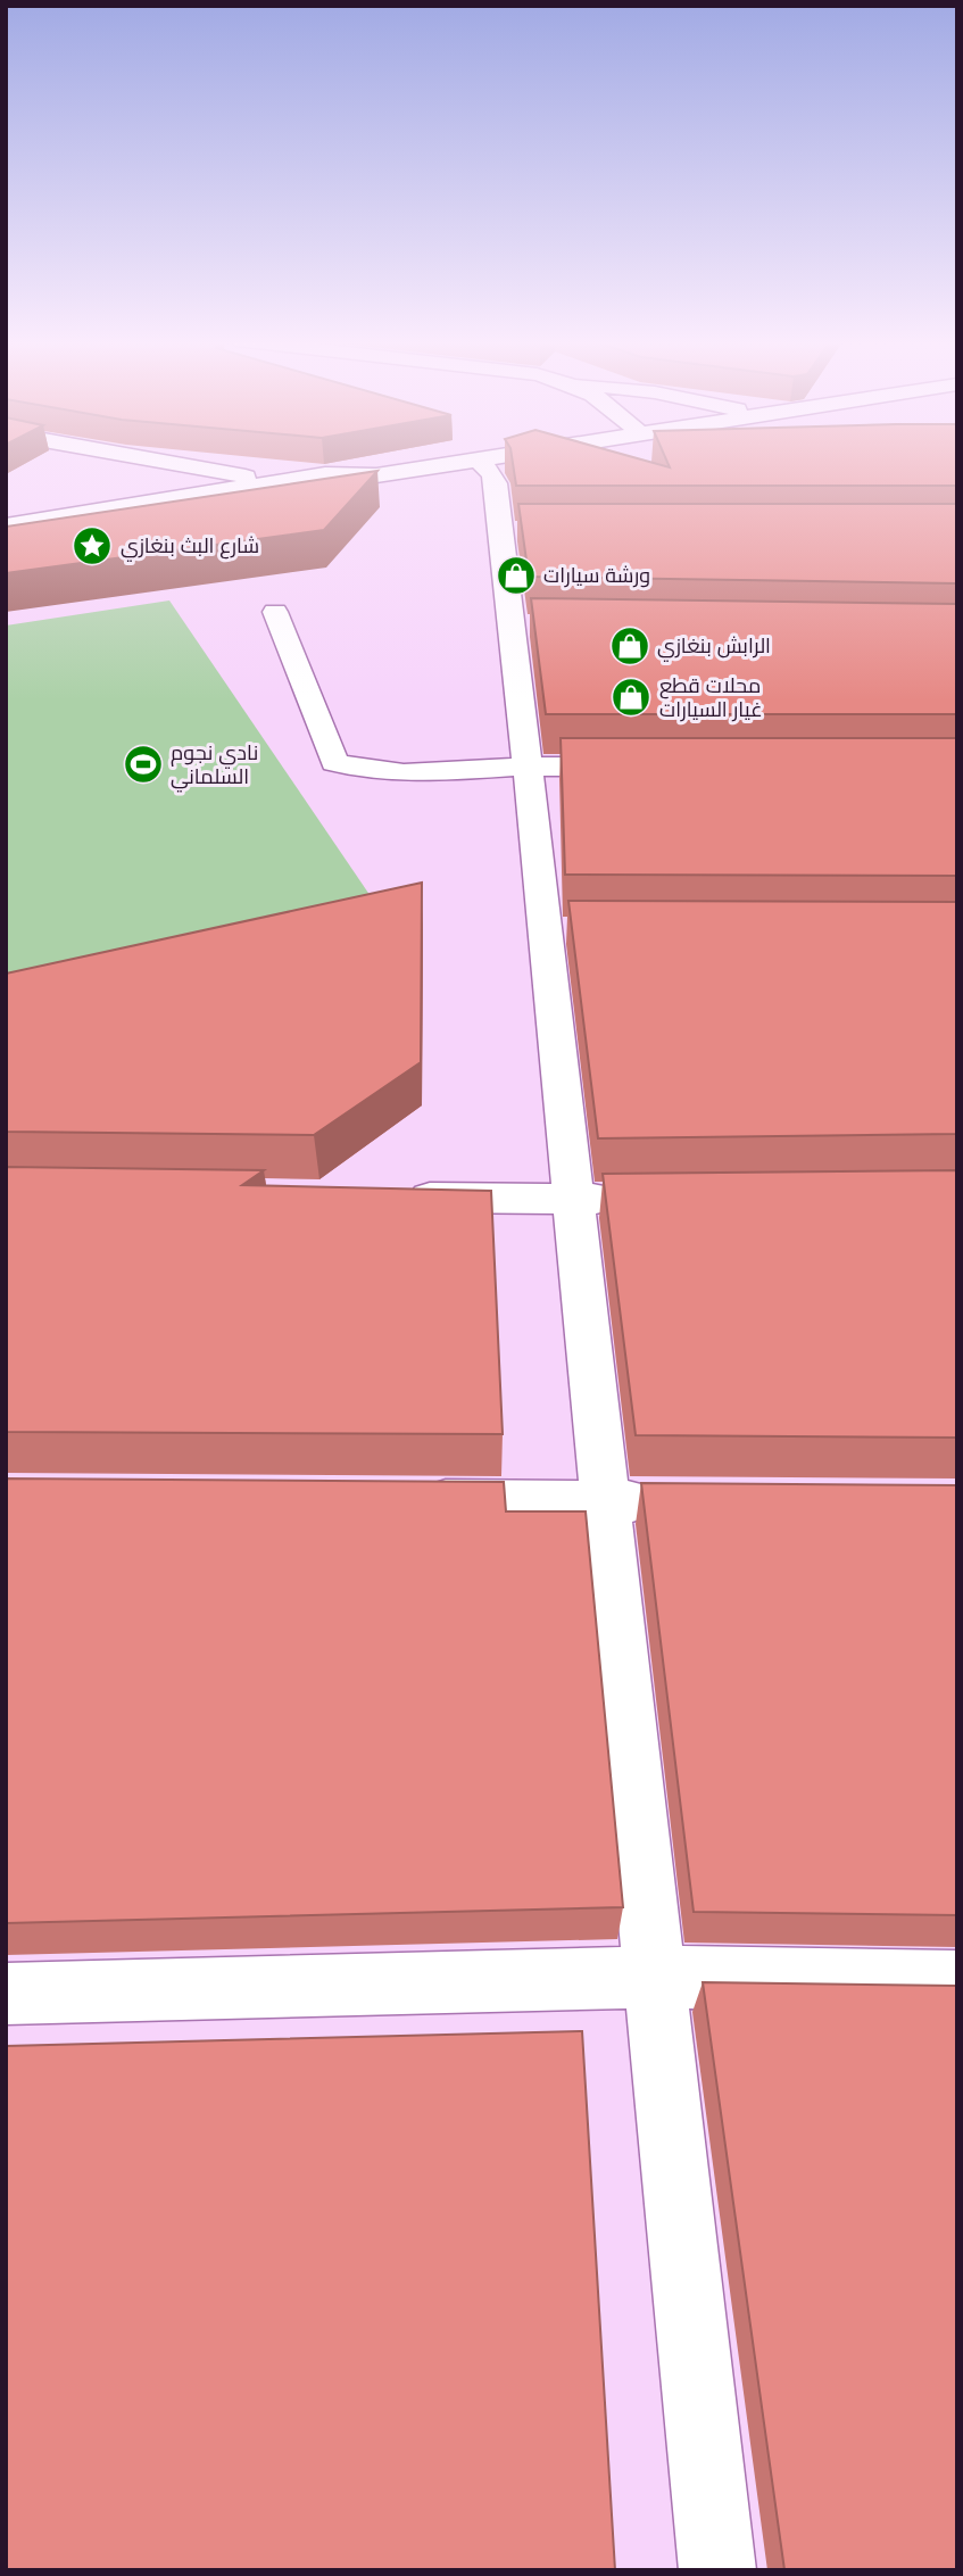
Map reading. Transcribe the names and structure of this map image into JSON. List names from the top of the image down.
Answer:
{
  "places": {
    "place": ["شارع البث بنغازي"],
    "shop": ["ورشة سيارات", "الرابش بنغازي", "محلات قطع غيار السيارات"],
    "sports": ["نادي نجوم السلماني"]
  }
}
